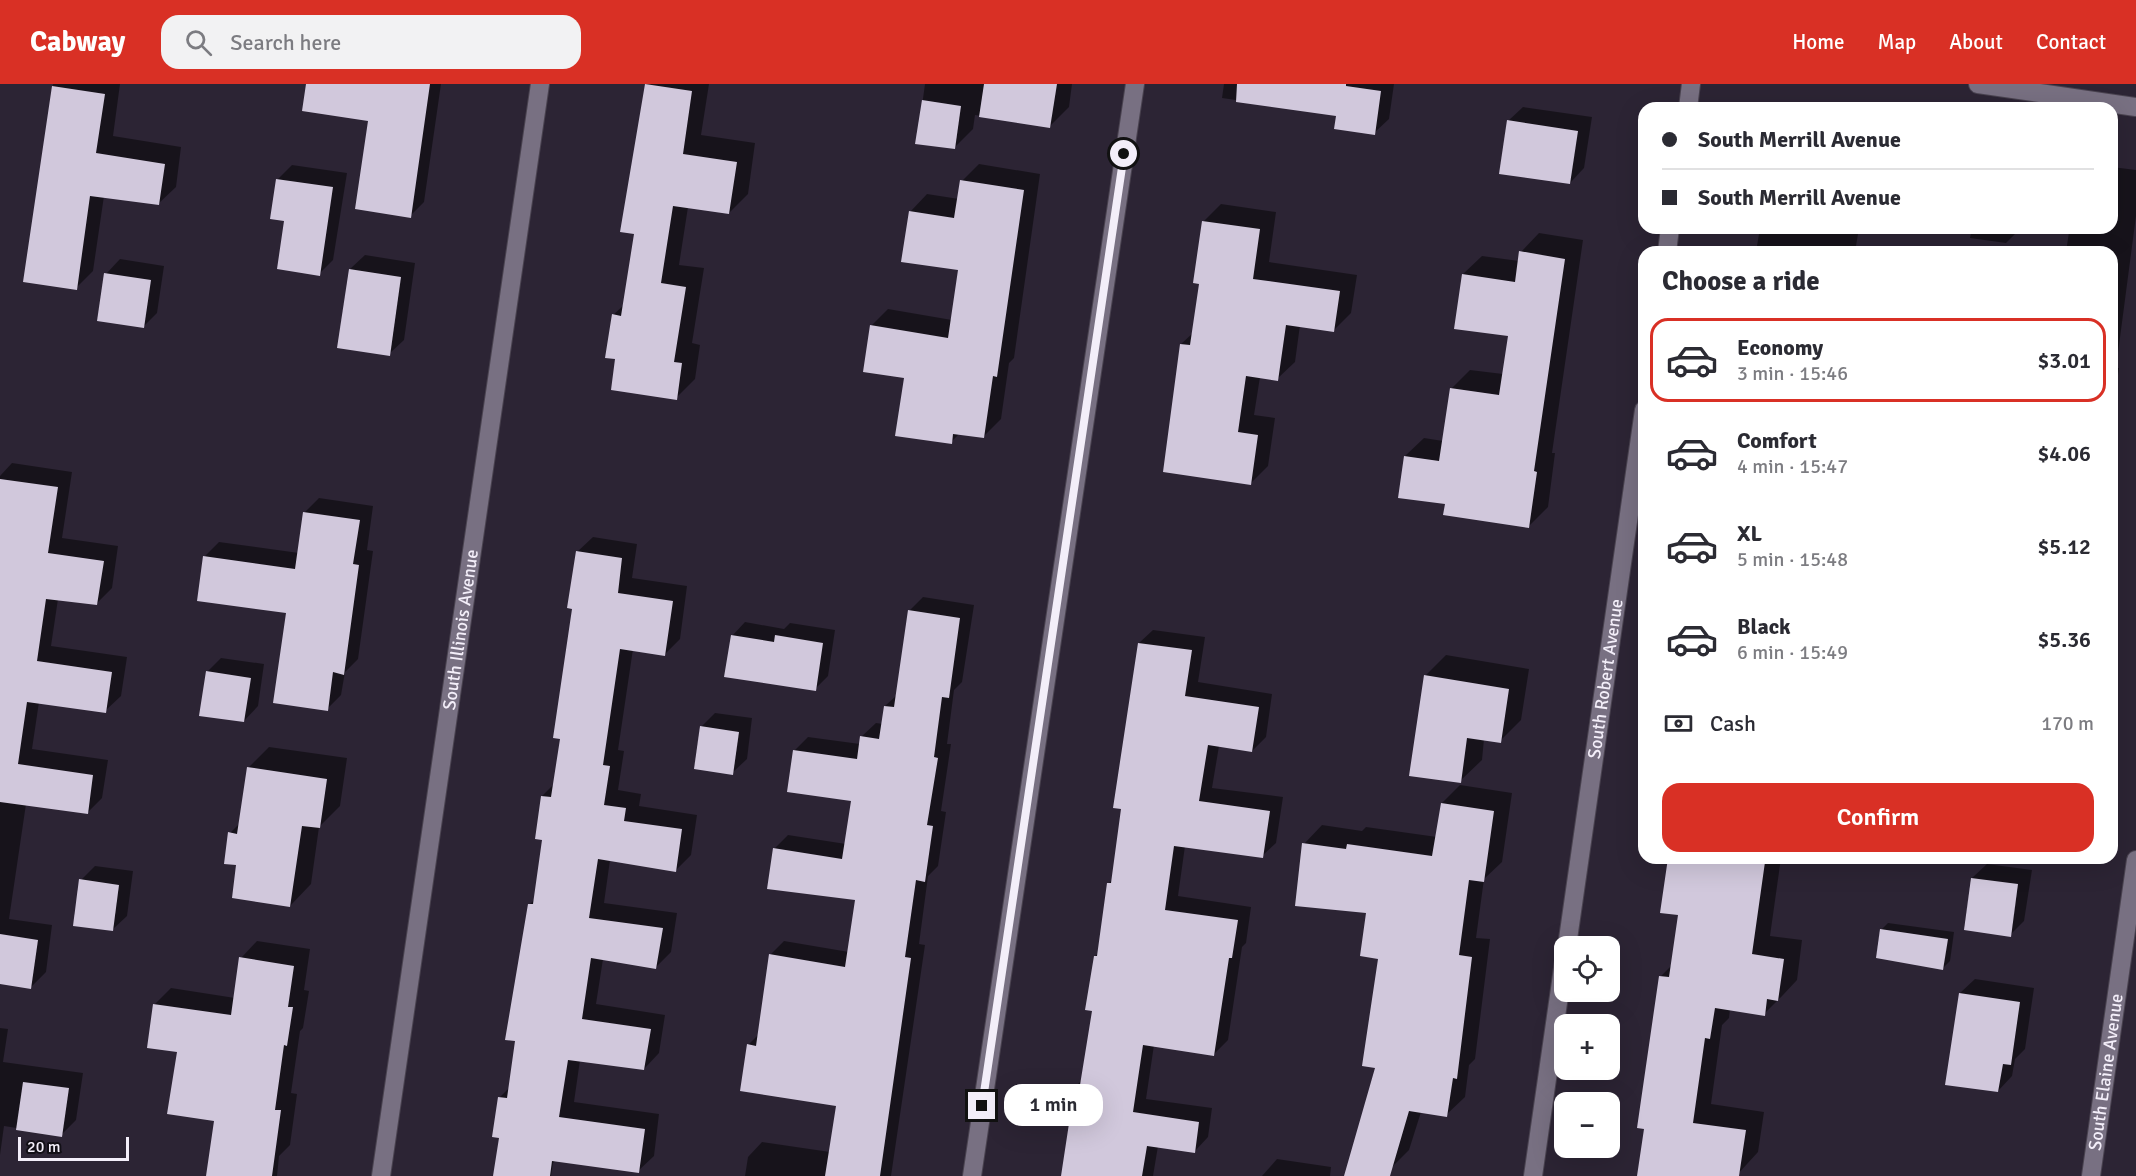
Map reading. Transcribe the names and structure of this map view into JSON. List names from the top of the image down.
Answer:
{
  "streets": {
    "street": ["South Illinois Avenue", "South Robert Avenue", "South Elaine Avenue"]
  },
  "scale_bar": "20 m",
  "page": {
    "header": "Cabway",
    "search": "Search here",
    "nav": [
      "Home",
      "Map",
      "About",
      "Contact"
    ],
    "banner": ["South Merrill Avenue", "South Merrill Avenue"],
    "heading": "Choose a ride",
    "list": [
      {
        "name": "Economy",
        "note": "3 min · 15:46",
        "value": "$3.01"
      },
      {
        "name": "Comfort",
        "note": "4 min · 15:47",
        "value": "$4.06"
      },
      {
        "name": "XL",
        "note": "5 min · 15:48",
        "value": "$5.12"
      },
      {
        "name": "Black",
        "note": "6 min · 15:49",
        "value": "$5.36"
      }
    ],
    "pay": ["Cash", "170 m"],
    "buttons": "Confirm",
    "map_buttons": ["+", "−"],
    "bubble": "1 min",
    "scale": "20 m"
  }
}
